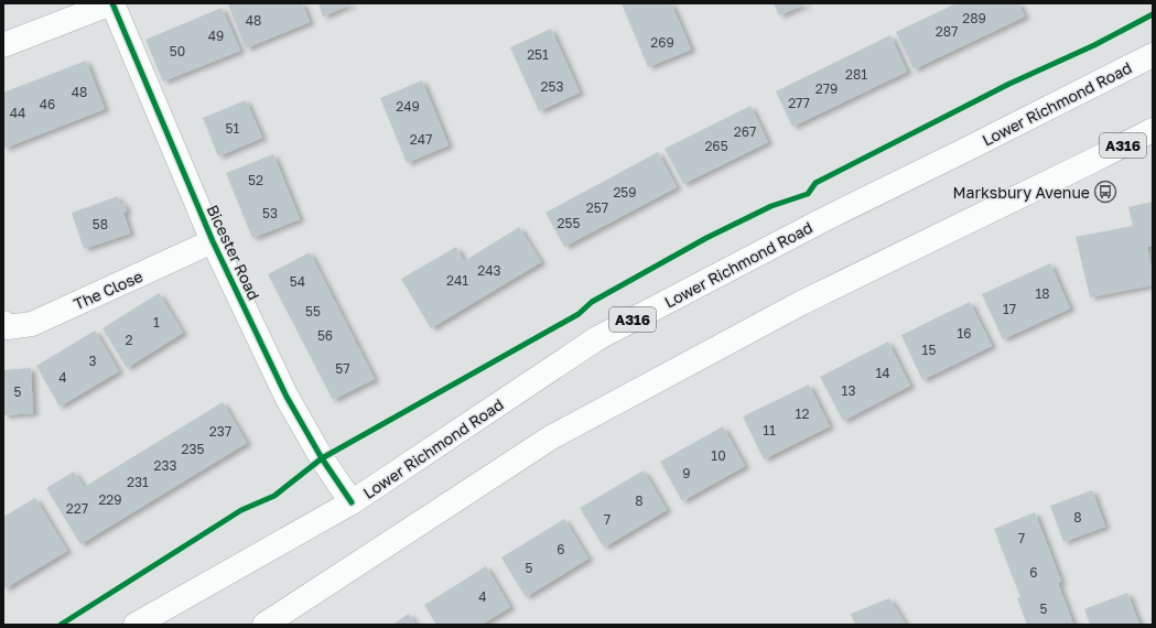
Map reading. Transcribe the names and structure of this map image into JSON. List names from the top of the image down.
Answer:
{
  "streets": {
    "main road": [
      "Lower Richmond Road",
      "A316",
      "Bicester Road",
      "The Close"
    ]
  },
  "crossings": [
    ["Lower Richmond Road", "Bicester Road"],
    ["Bicester Road", "The Close"]
  ],
  "places": {
    "bus stop": ["Marksbury Avenue"]
  },
  "house_numbers": [
    "289",
    "48",
    "287",
    "49",
    "269",
    "50",
    "251",
    "281",
    "253",
    "279",
    "48",
    "277",
    "46",
    "249",
    "44",
    "51",
    "267",
    "247",
    "265",
    "52",
    "259",
    "257",
    "53",
    "255",
    "58",
    "243",
    "241",
    "54",
    "18",
    "17",
    "55",
    "1",
    "16",
    "56",
    "2",
    "15",
    "3",
    "57",
    "14",
    "4",
    "13",
    "5",
    "12",
    "11",
    "237",
    "235",
    "10",
    "233",
    "9",
    "231",
    "229",
    "8",
    "227",
    "8",
    "7",
    "7",
    "6",
    "5",
    "6",
    "4",
    "5"
  ]
}
